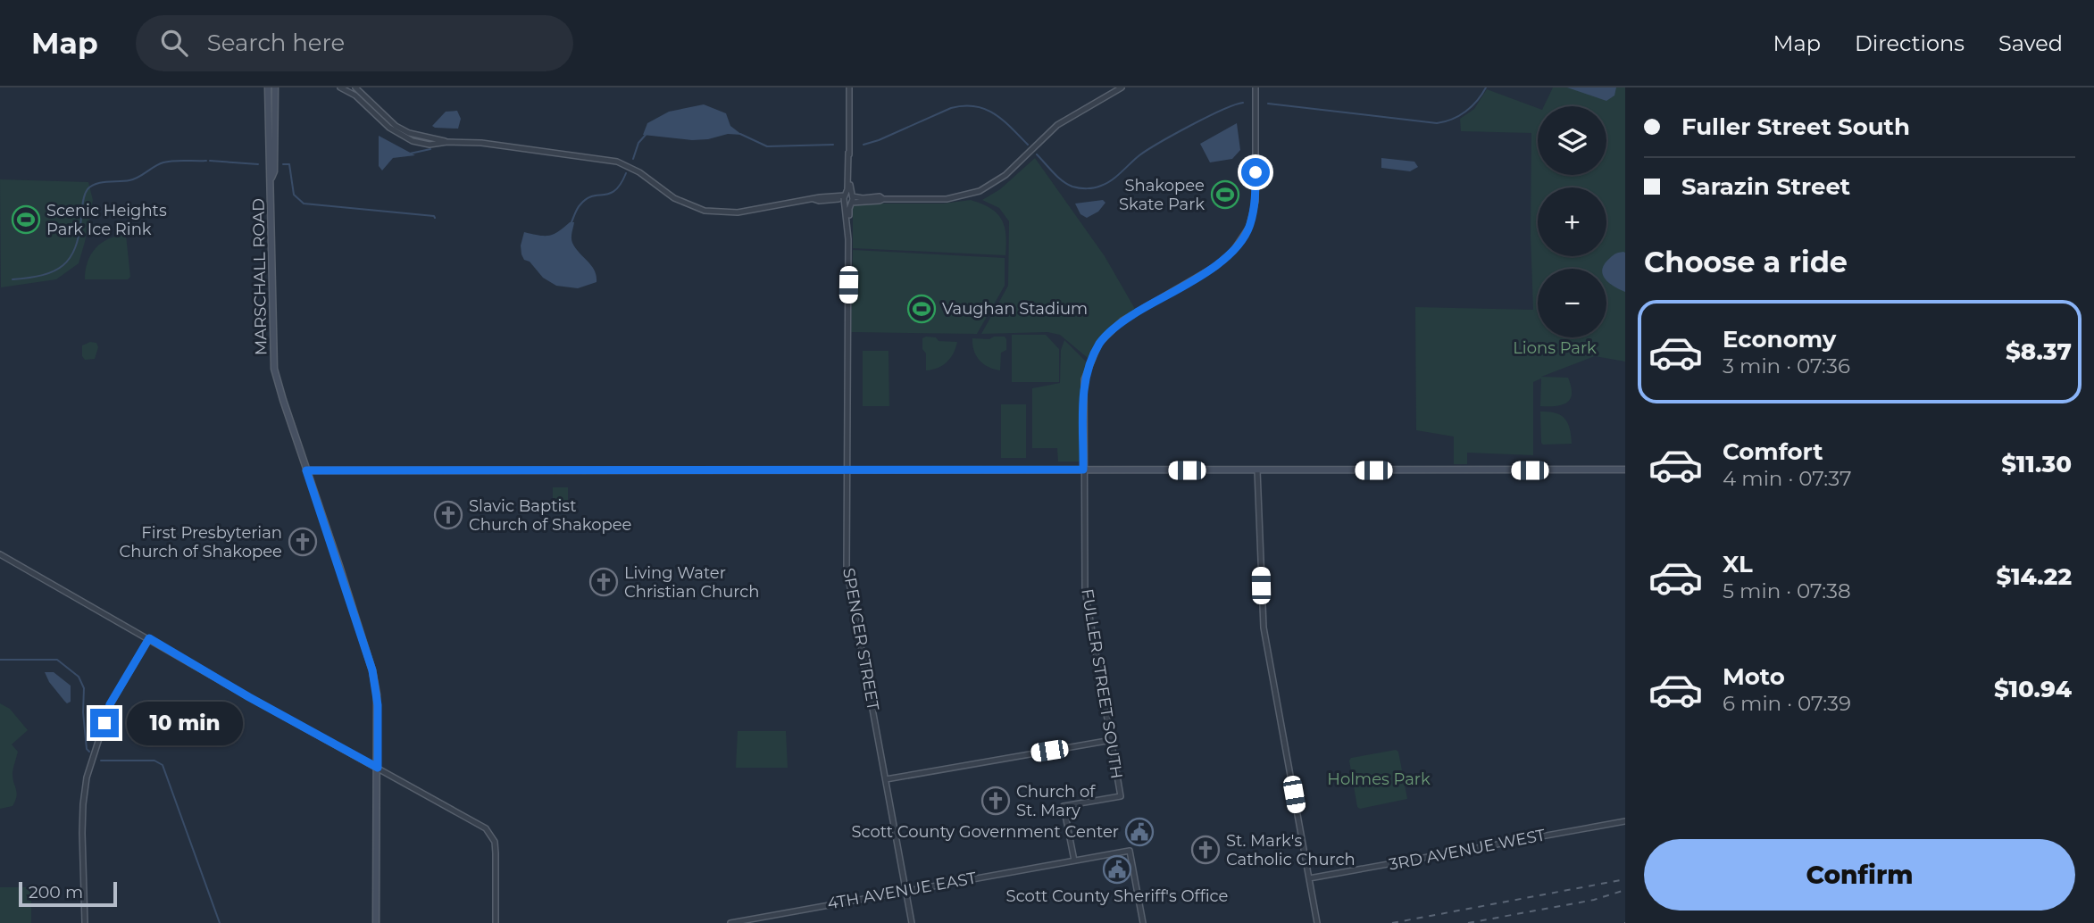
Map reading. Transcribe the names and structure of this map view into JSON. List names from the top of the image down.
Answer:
{
  "streets": {
    "main road": ["MARSCHALL ROAD"],
    "street": [
      "SPENCER STREET",
      "FULLER STREET SOUTH",
      "3RD AVENUE WEST",
      "4TH AVENUE EAST"
    ]
  },
  "crossings": [
    ["SPENCER STREET", "4TH AVENUE EAST"],
    ["FULLER STREET SOUTH", "4TH AVENUE EAST"]
  ],
  "parks": ["Lions Park", "Holmes Park"],
  "places": {
    "sports": ["Shakopee Skate Park", "Scenic Heights Park Ice Rink", "Vaughan Stadium"],
    "church": [
      "Slavic Baptist Church of Shakopee",
      "First Presbyterian Church of Shakopee",
      "Living Water Christian Church",
      "Church of St. Mary",
      "St. Mark's Catholic Church"
    ],
    "public building": ["Scott County Government Center", "Scott County Sheriff's Office"]
  },
  "scale_bar": "200 m",
  "page": {
    "header": "Map",
    "search": "Search here",
    "nav": ["Map", "Directions", "Saved"],
    "banner": ["Fuller Street South", "Sarazin Street"],
    "map_buttons": ["+", "−"],
    "heading": "Choose a ride",
    "list": [
      {
        "name": "Economy",
        "note": "3 min · 07:36",
        "value": "$8.37"
      },
      {
        "name": "Comfort",
        "note": "4 min · 07:37",
        "value": "$11.30"
      },
      {
        "name": "XL",
        "note": "5 min · 07:38",
        "value": "$14.22"
      },
      {
        "name": "Moto",
        "note": "6 min · 07:39",
        "value": "$10.94"
      }
    ],
    "bubble": "10 min",
    "buttons": "Confirm",
    "scale": "200 m"
  }
}
